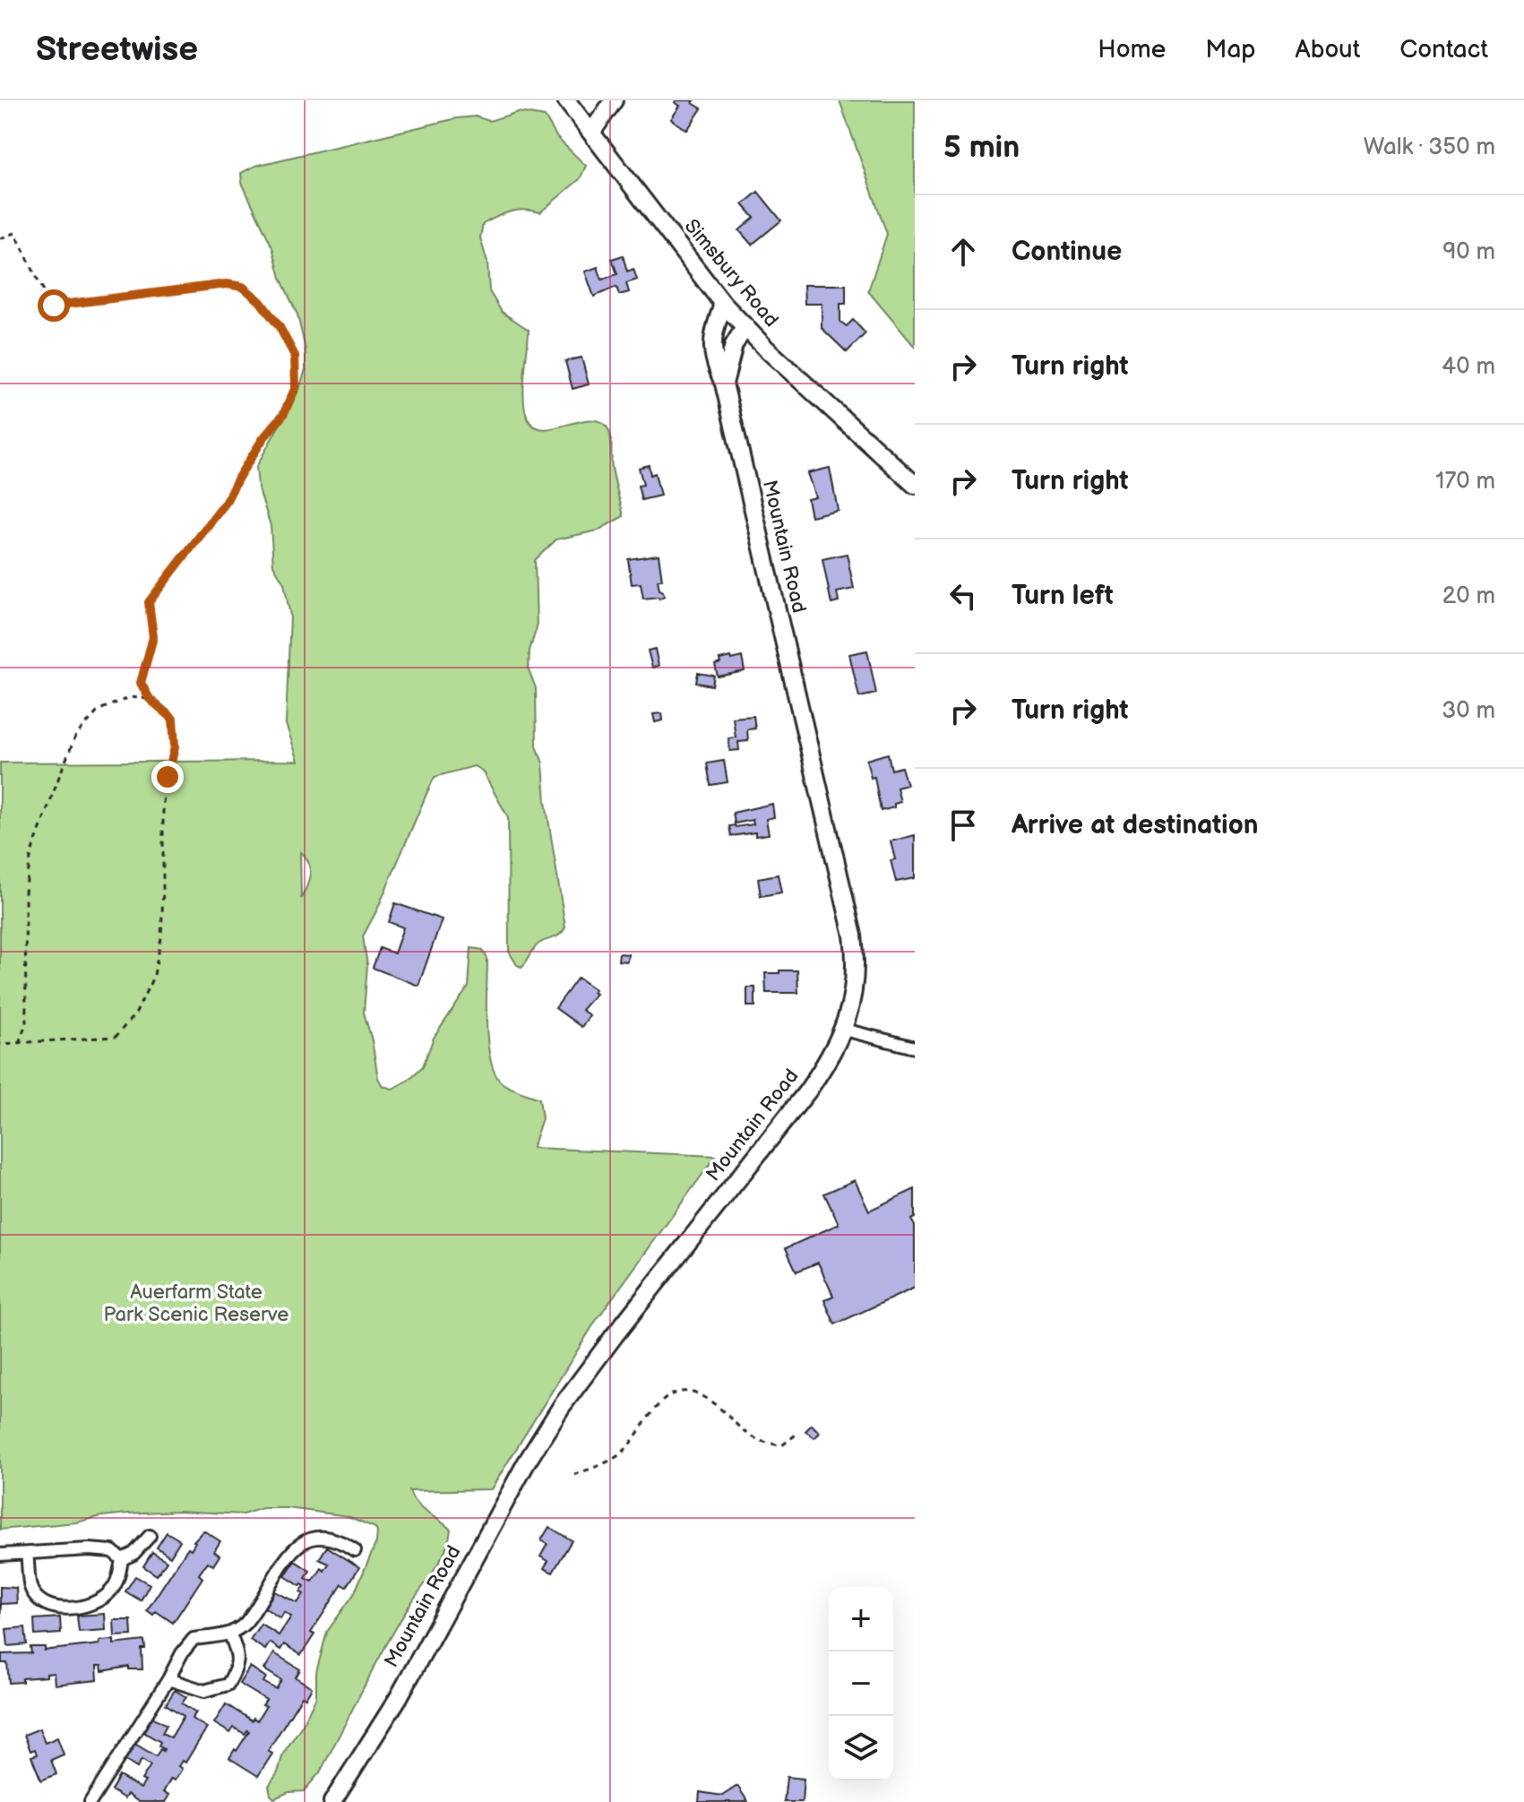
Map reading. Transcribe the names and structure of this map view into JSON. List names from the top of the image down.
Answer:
{
  "streets": {
    "main road": ["Simsbury Road", "Mountain Road"]
  },
  "crossings": [
    ["Simsbury Road", "Mountain Road"]
  ],
  "parks": ["Auerfarm State Park Scenic Reserve"],
  "page": {
    "header": "Streetwise",
    "nav": [
      "Home",
      "Map",
      "About",
      "Contact"
    ],
    "heading": ["5 min", "Walk · 350 m"],
    "list": [
      ["Continue", "90 m"],
      ["Turn right", "40 m"],
      ["Turn right", "170 m"],
      ["Turn left", "20 m"],
      ["Turn right", "30 m"],
      "Arrive at destination"
    ],
    "map_buttons": ["+", "−"]
  }
}
